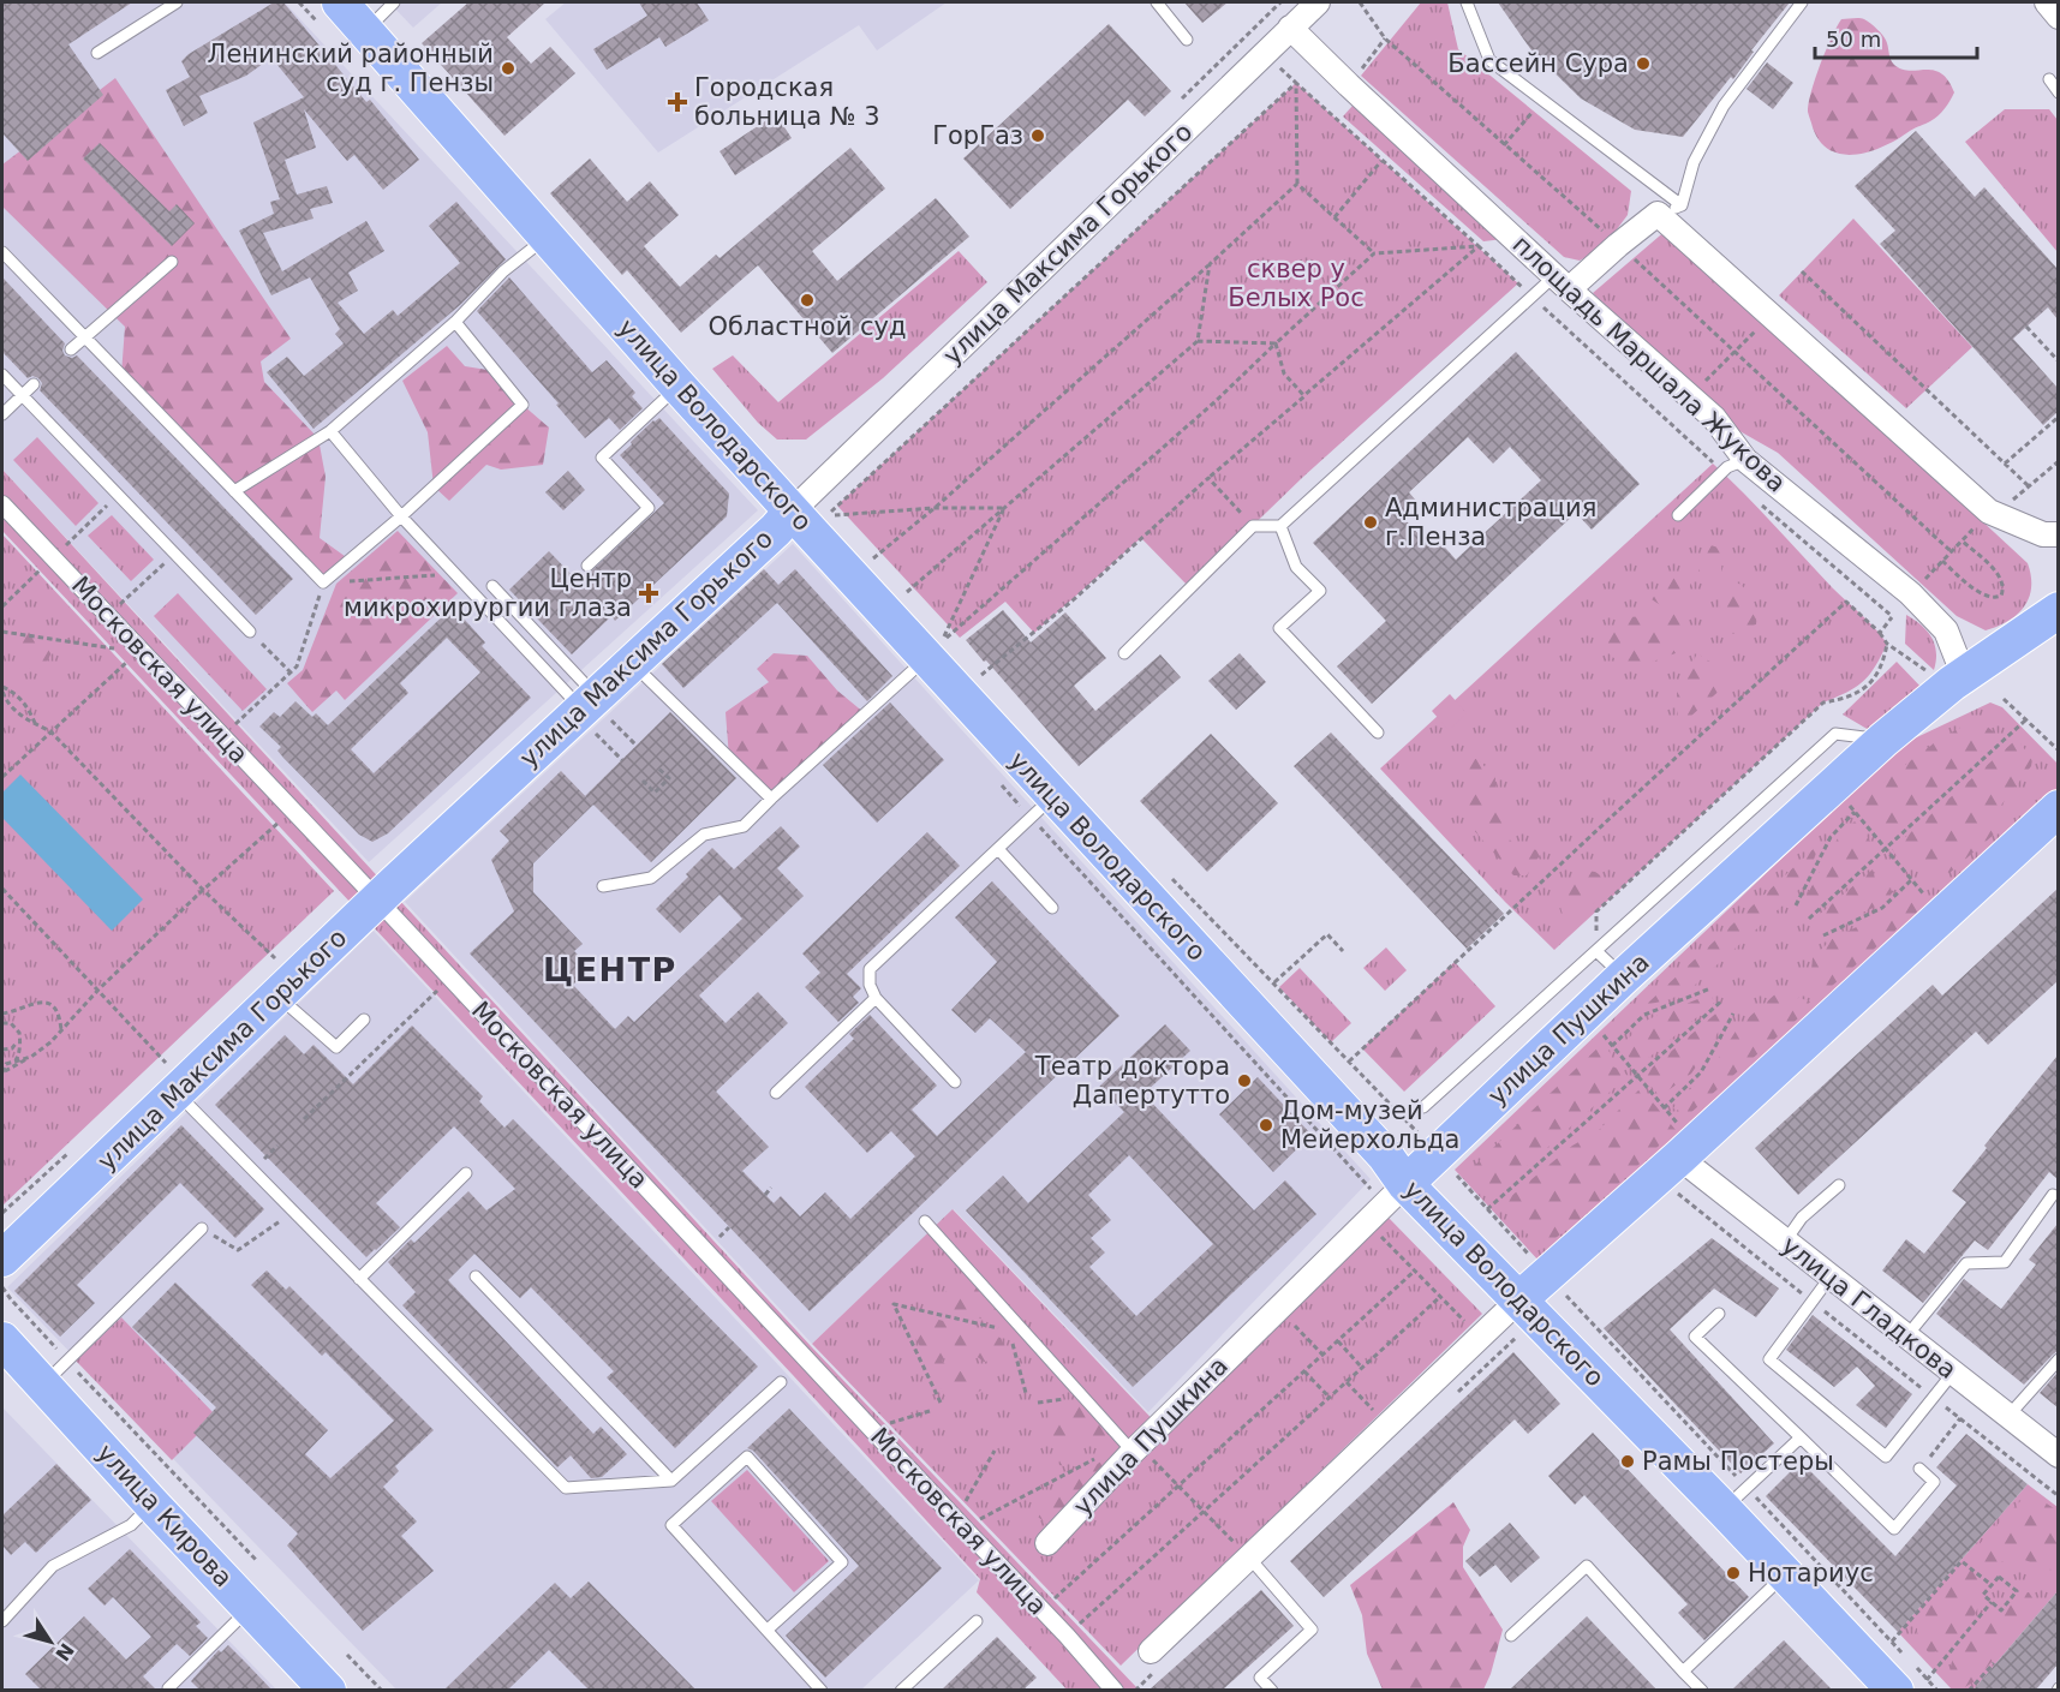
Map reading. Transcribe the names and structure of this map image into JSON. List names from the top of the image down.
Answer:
{
  "streets": {
    "main road": [
      "улица Максима Горького",
      "улица Володарского",
      "улица Пушкина",
      "улица Кирова"
    ],
    "street": ["площадь Маршала Жукова", "Московская улица", "улица Гладкова"]
  },
  "crossings": [
    ["улица Максима Горького", "площадь Маршала Жукова"],
    ["улица Максима Горького", "улица Володарского"],
    ["улица Максима Горького", "Московская улица"],
    ["площадь Маршала Жукова", "улица Пушкина"],
    ["улица Володарского", "улица Пушкина"]
  ],
  "districts": ["ЦЕНТР"],
  "parks": ["сквер у Белых Рос"],
  "places": {
    "other": [
      "Бассейн Сура",
      "Ленинский районный суд г. Пензы",
      "ГорГаз",
      "Областной суд",
      "Администрация г.Пенза",
      "Театр доктора Дапертутто",
      "Дом-музей Мейерхольда",
      "Рамы Постеры",
      "Нотариус"
    ],
    "health": ["Городская больница № 3", "Центр микрохирургии глаза"]
  },
  "scale_bar": "50 m",
  "north": "bottom right"
}
